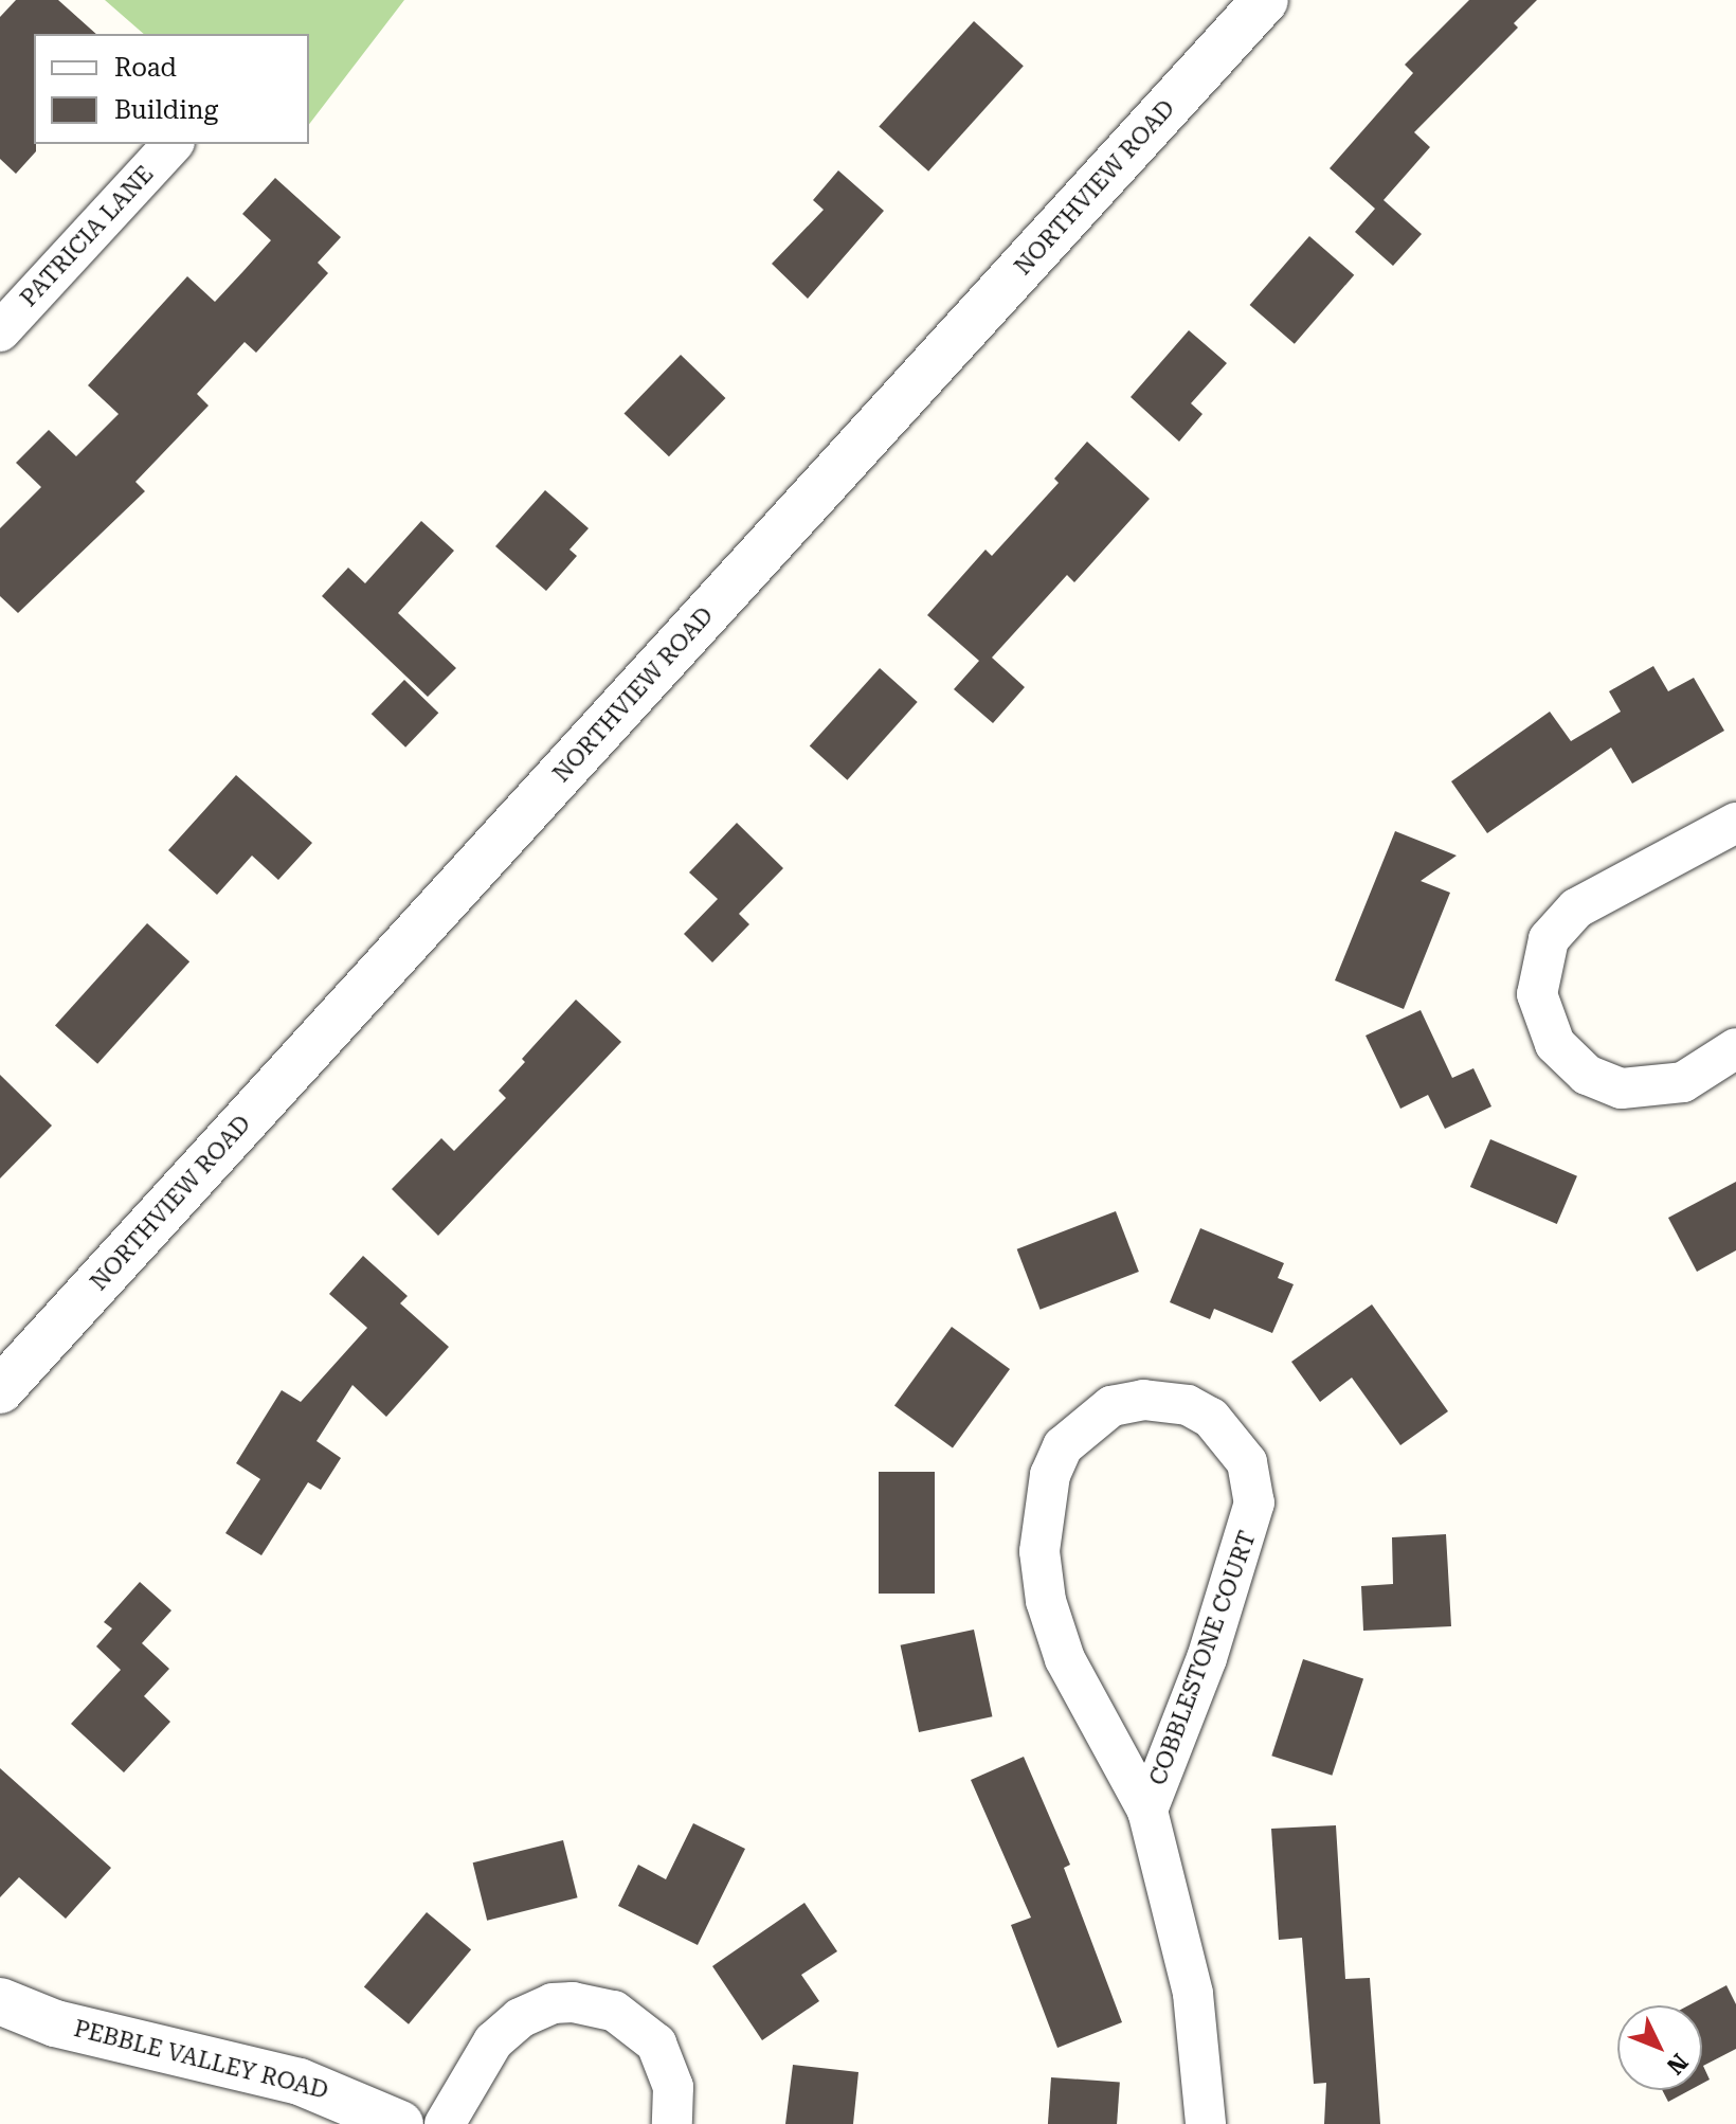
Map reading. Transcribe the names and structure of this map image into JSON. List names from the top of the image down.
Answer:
{
  "streets": {
    "street": [
      "NORTHVIEW ROAD",
      "PATRICIA LANE",
      "COBBLESTONE COURT",
      "PEBBLE VALLEY ROAD"
    ]
  },
  "legend": ["Road", "Building"],
  "north": "bottom right"
}
